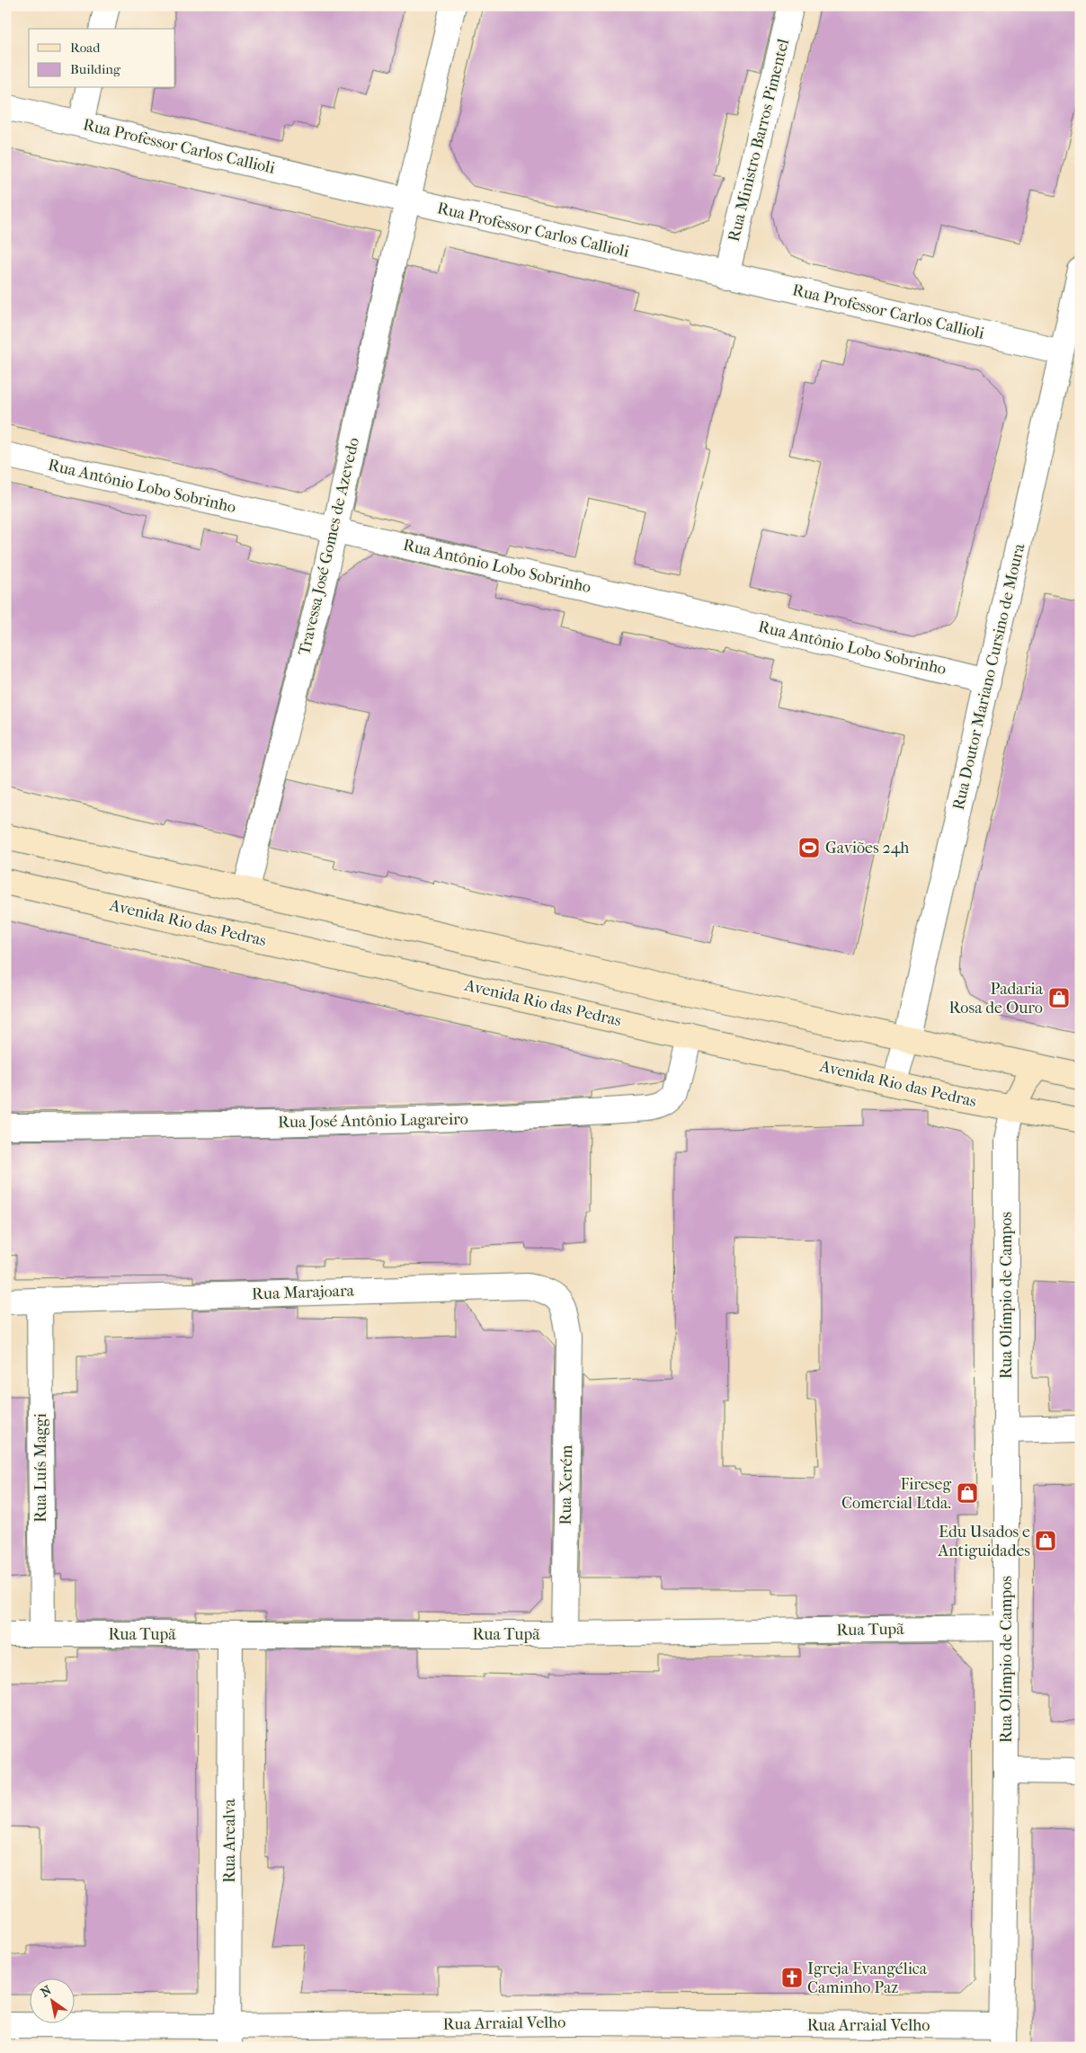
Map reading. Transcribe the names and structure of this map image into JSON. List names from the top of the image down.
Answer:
{
  "streets": {
    "main road": ["Avenida Rio das Pedras"],
    "street": [
      "Rua Ministro Barros Pimentel",
      "Rua Professor Carlos Callioli",
      "Rua Antônio Lobo Sobrinho",
      "Travessa José Gomes de Azevedo",
      "Rua Doutor Mariano Cursino de Moura",
      "Rua José Antônio Lagareiro",
      "Rua Marajoara",
      "Rua Olímpio de Campos",
      "Rua Luís Maggi",
      "Rua Xerém",
      "Rua Tupã",
      "Rua Arealva",
      "Rua Arraial Velho"
    ]
  },
  "crossings": [
    ["Rua Ministro Barros Pimentel", "Rua Professor Carlos Callioli"],
    ["Rua Professor Carlos Callioli", "Travessa José Gomes de Azevedo"],
    ["Rua Professor Carlos Callioli", "Rua Doutor Mariano Cursino de Moura"],
    ["Rua Antônio Lobo Sobrinho", "Travessa José Gomes de Azevedo"],
    ["Rua Antônio Lobo Sobrinho", "Rua Doutor Mariano Cursino de Moura"],
    ["Rua Doutor Mariano Cursino de Moura", "Avenida Rio das Pedras"],
    ["Avenida Rio das Pedras", "Rua José Antônio Lagareiro"],
    ["Avenida Rio das Pedras", "Rua Olímpio de Campos"],
    ["Rua Marajoara", "Rua Luís Maggi"],
    ["Rua Marajoara", "Rua Xerém"],
    ["Rua Olímpio de Campos", "Rua Tupã"],
    ["Rua Olímpio de Campos", "Rua Arraial Velho"],
    ["Rua Luís Maggi", "Rua Tupã"],
    ["Rua Xerém", "Rua Tupã"],
    ["Rua Tupã", "Rua Arealva"],
    ["Rua Arealva", "Rua Arraial Velho"]
  ],
  "places": {
    "sports": ["Gaviões 24h"],
    "shop": ["Padaria Rosa de Ouro", "Fireseg Comercial Ltda.", "Edu Usados e Antiguidades"],
    "church": ["Igreja Evangélica Caminho Paz"]
  },
  "legend": ["Road", "Building"],
  "north": "top left"
}
